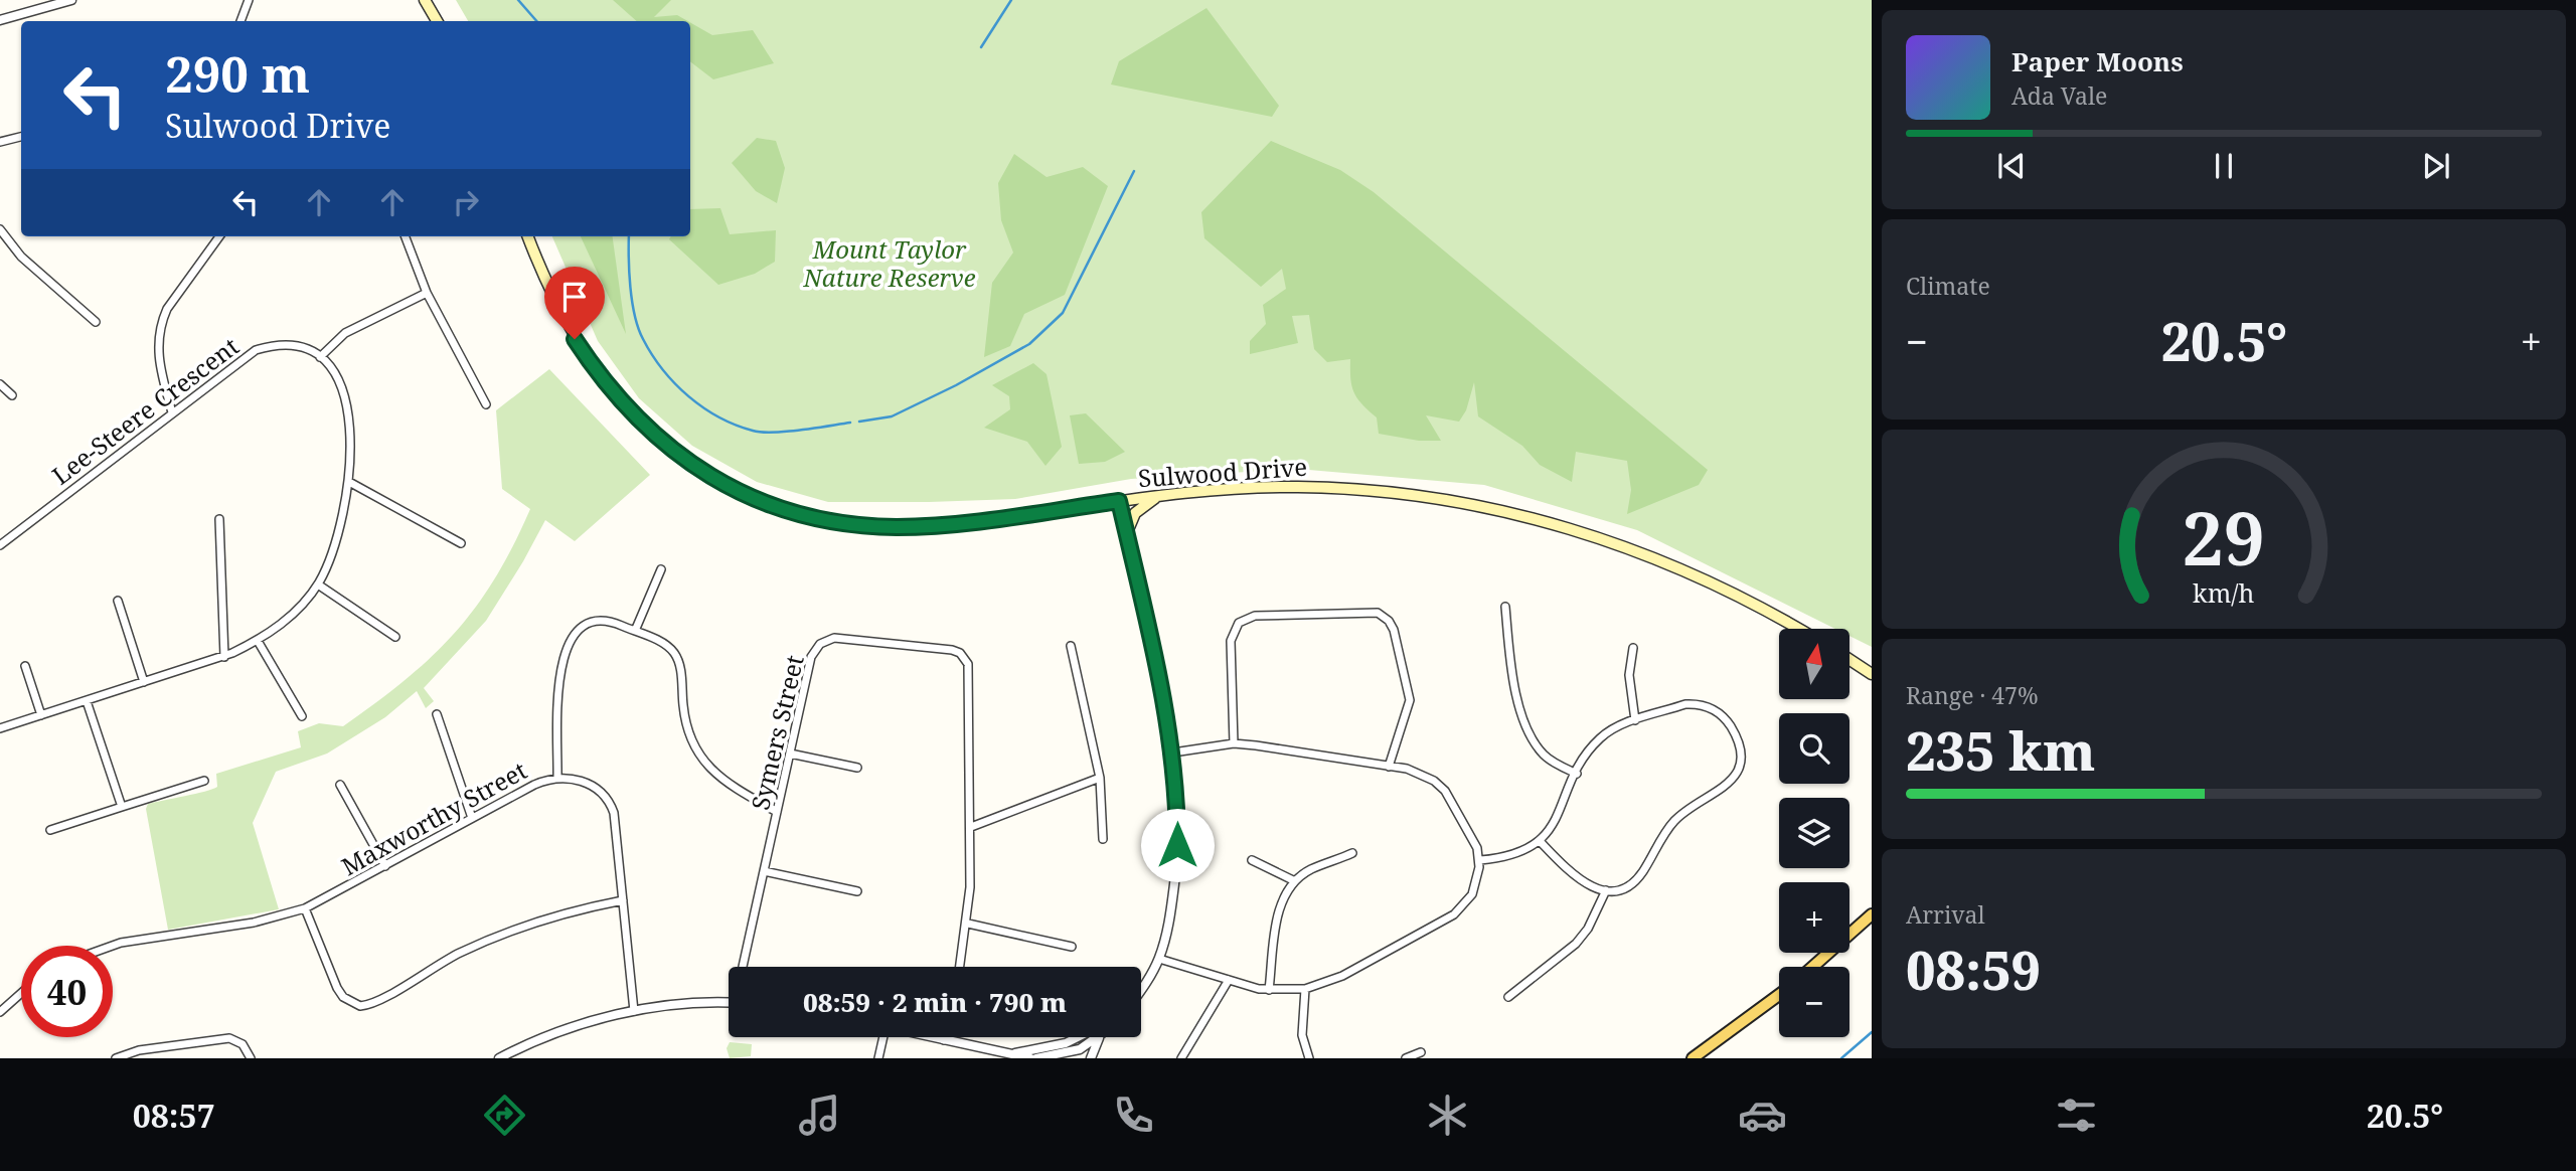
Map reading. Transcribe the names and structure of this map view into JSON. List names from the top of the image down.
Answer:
{
  "streets": {
    "main road": ["Sulwood Drive"],
    "street": ["Lee-Steere Crescent", "Symers Street", "Maxworthy Street"]
  },
  "parks": ["Mount Taylor Nature Reserve"],
  "north": "top",
  "page": {
    "turn": ["290 m", "Sulwood Drive"],
    "song": ["Paper Moons", "Ada Vale"],
    "tile": [
      "Climate",
      ["Range · 47%", "235 km"],
      ["Arrival", "08:59"]
    ],
    "heat": ["−", "20.5°", "+"],
    "map_buttons": ["+", "−"],
    "limit": "40",
    "trip": "08:59 · 2 min · 790 m",
    "tabs": ["08:57", "20.5°"],
    "gauge": ["29", "km/h"]
  }
}
